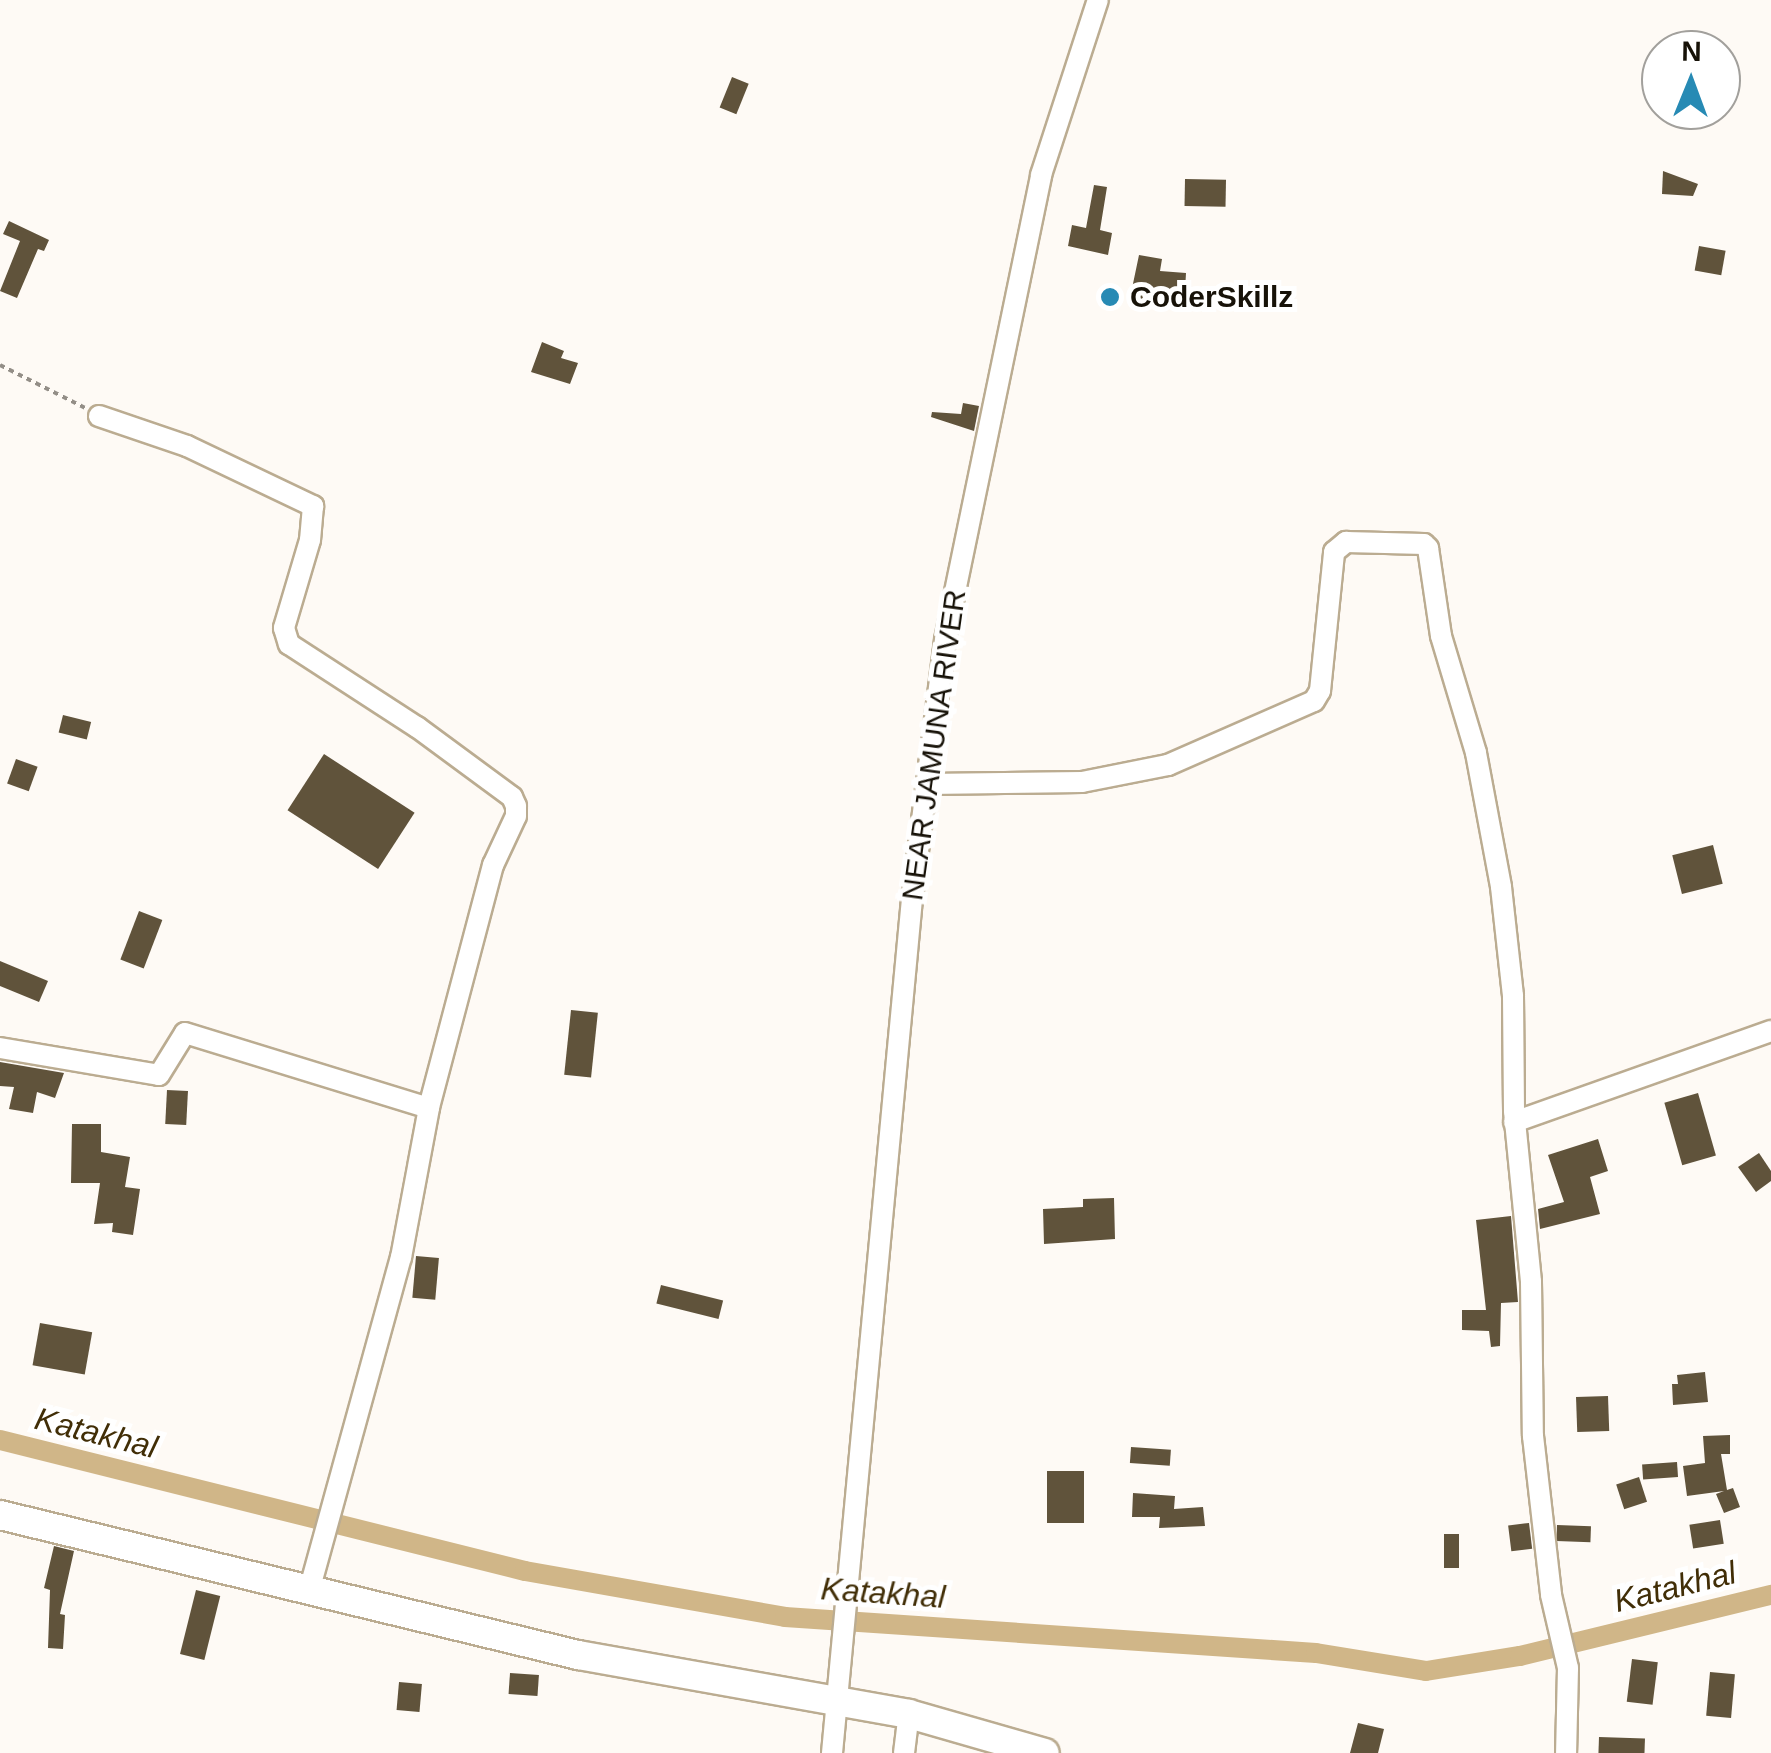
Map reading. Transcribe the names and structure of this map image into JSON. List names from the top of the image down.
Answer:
{
  "streets": {
    "street": ["NEAR JAMUNA RIVER"]
  },
  "water": ["Katakhal"],
  "places": ["CoderSkillz"],
  "north": "top"
}
